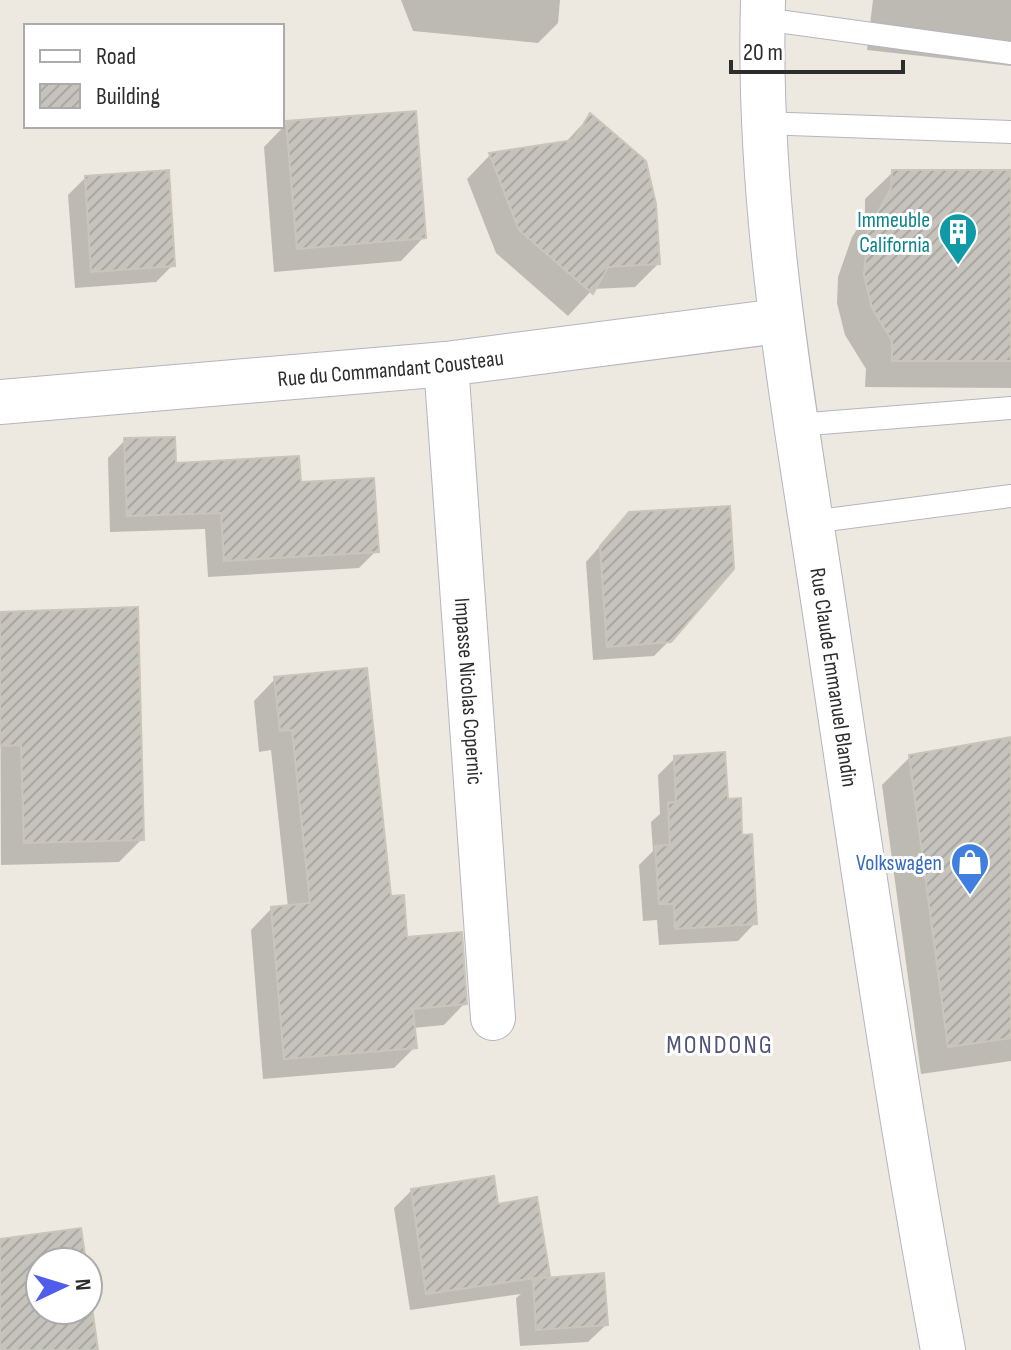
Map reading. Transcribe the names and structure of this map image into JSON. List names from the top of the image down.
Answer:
{
  "streets": {
    "street": ["Rue du Commandant Cousteau", "Rue Claude Emmanuel Blandin", "Impasse Nicolas Copernic"]
  },
  "crossings": [
    ["Rue du Commandant Cousteau", "Rue Claude Emmanuel Blandin"],
    ["Rue du Commandant Cousteau", "Impasse Nicolas Copernic"]
  ],
  "districts": ["MONDONG"],
  "places": {
    "building": ["Immeuble California"],
    "shop": ["Volkswagen"]
  },
  "legend": ["Road", "Building"],
  "scale_bar": "20 m",
  "north": "right"
}
